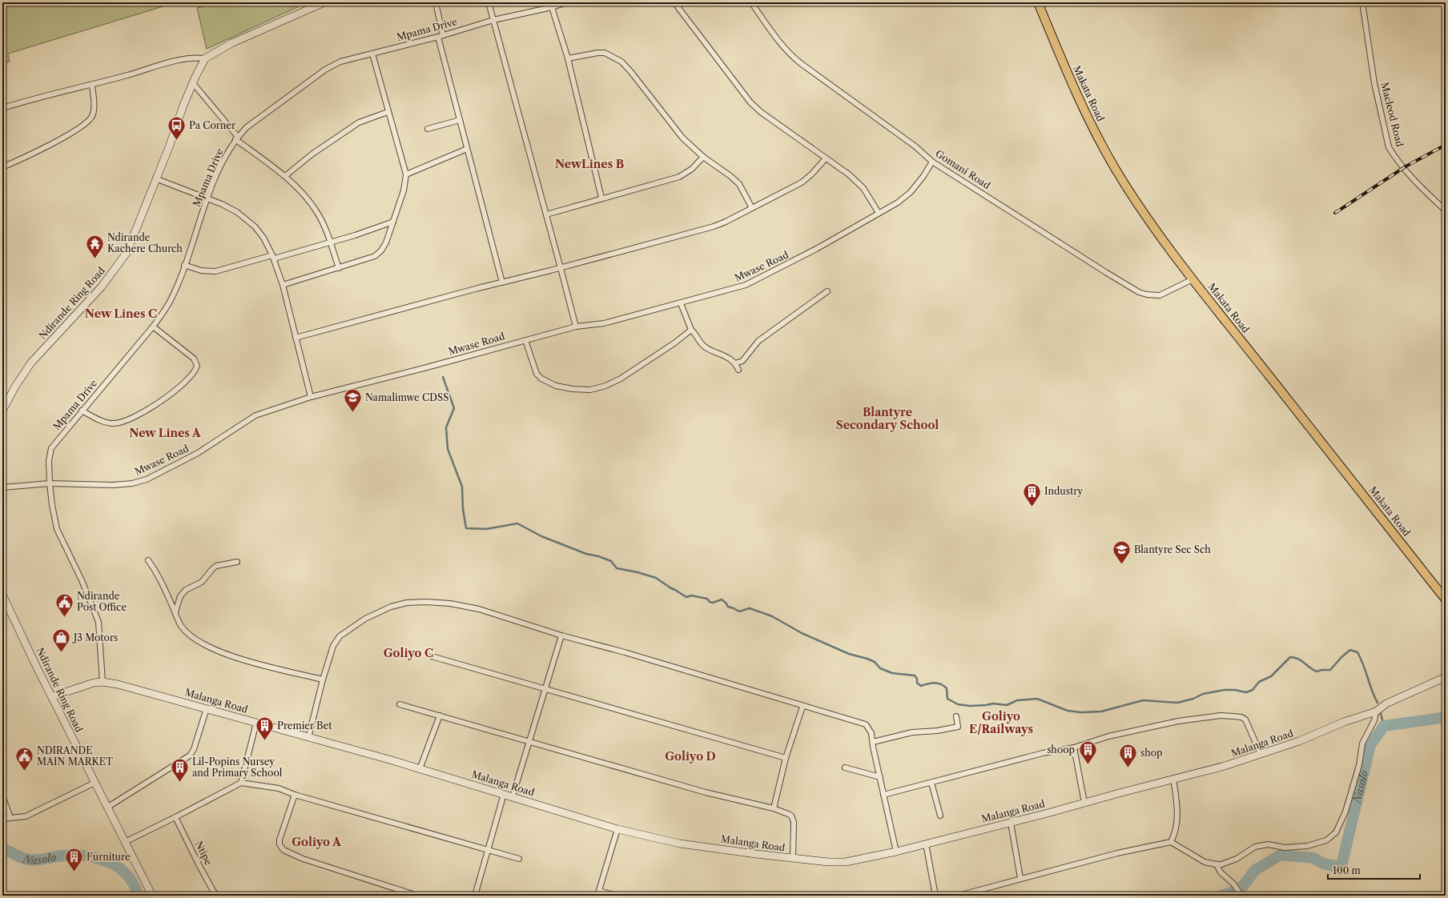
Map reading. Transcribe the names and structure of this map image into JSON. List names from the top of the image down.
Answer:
{
  "streets": {
    "main road": ["Makata Road"],
    "street": [
      "Mpama Drive",
      "Macleod Road",
      "Gomani Road",
      "Mwase Road",
      "Ndirande Ring Road",
      "Malanga Road",
      "Ntipe"
    ]
  },
  "crossings": [
    ["Mpama Drive", "Mwase Road"],
    ["Mpama Drive", "Malanga Road"],
    ["Makata Road", "Gomani Road"],
    ["Gomani Road", "Mwase Road"],
    ["Ndirande Ring Road", "Malanga Road"]
  ],
  "districts": [
    "NewLines B",
    "New Lines C",
    "Blantyre Secondary School",
    "New Lines A",
    "Goliyo C",
    "Goliyo E/Railways",
    "Goliyo D",
    "Goliyo A"
  ],
  "water": ["Nasolo"],
  "places": {
    "bus stop": ["Pa Corner"],
    "temple": ["Ndirande Kachere Church"],
    "school or university": ["Namalimwe CDSS", "Blantyre Sec Sch"],
    "building": [
      "Industry",
      "Premier Bet",
      "shoop",
      "shop",
      "Lil-Popins Nursey and Primary School",
      "Furniture"
    ],
    "public building": ["Ndirande Post Office", "NDIRANDE MAIN MARKET"],
    "shop": ["J3 Motors"]
  },
  "scale_bar": "100 m"
}
